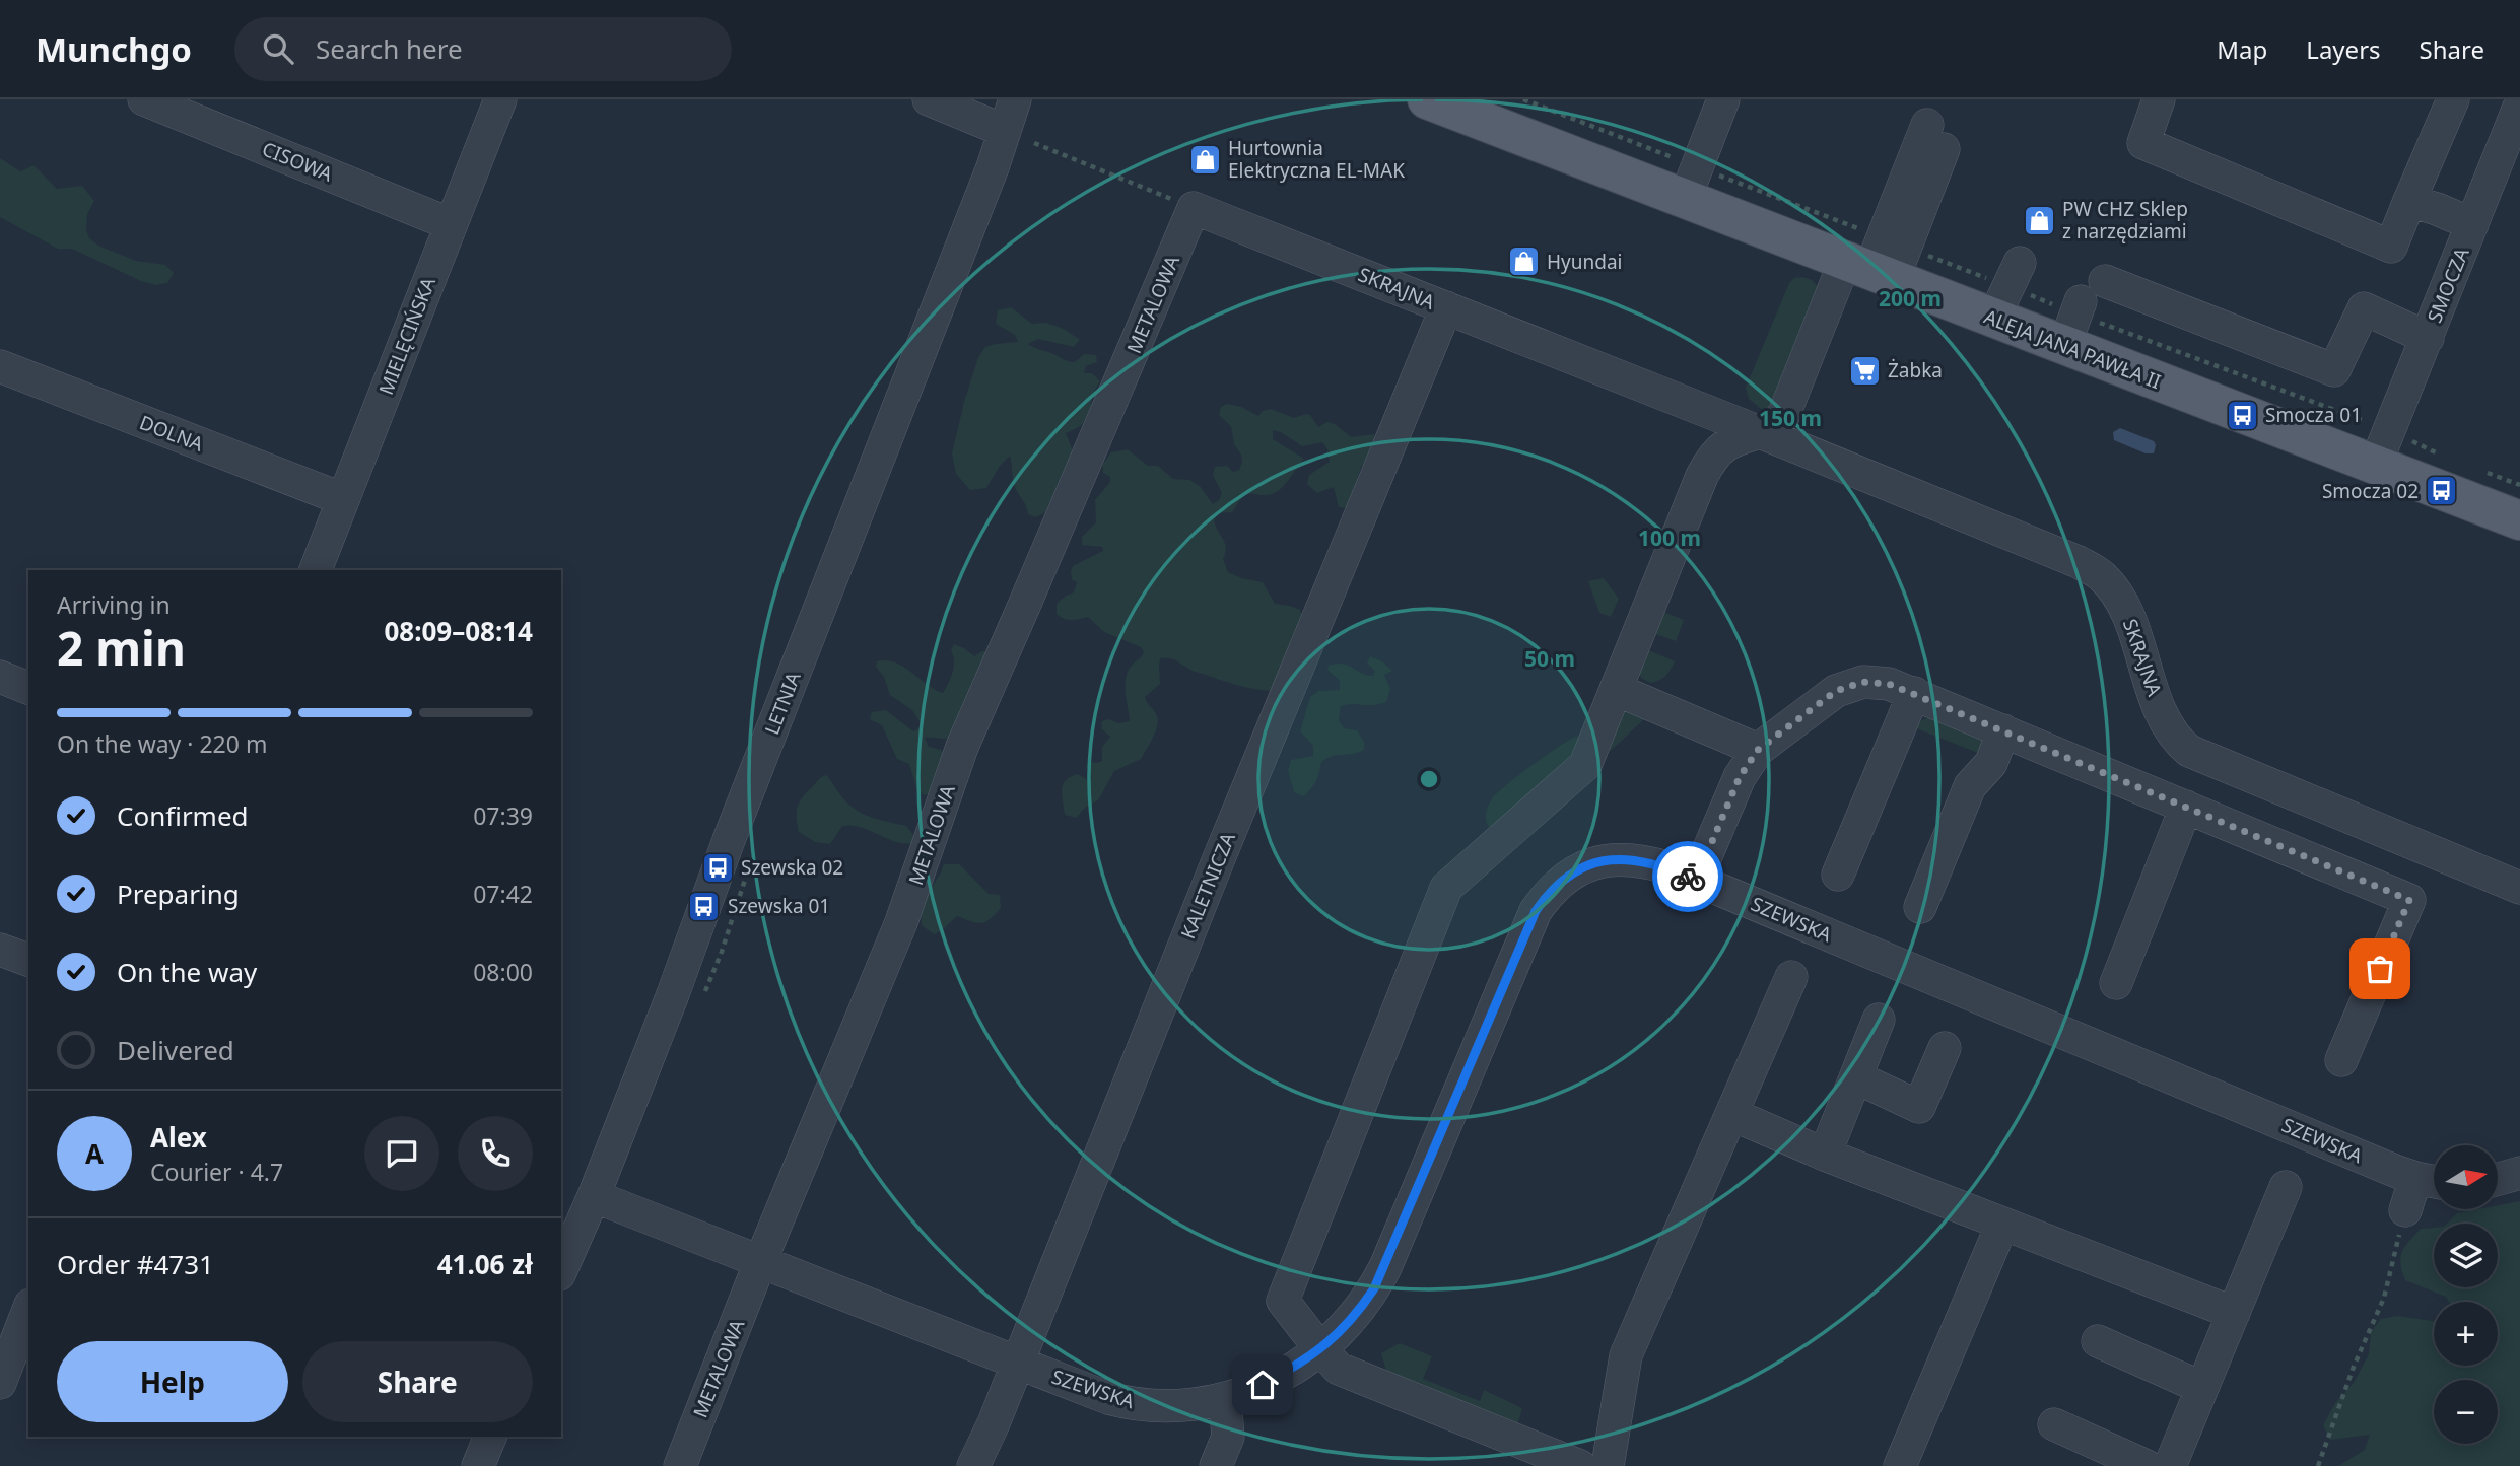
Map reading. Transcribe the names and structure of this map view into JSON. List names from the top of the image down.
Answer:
{
  "streets": {
    "main road": ["ALEJA JANA PAWŁA II"],
    "street": [
      "CISOWA",
      "SMOCZA",
      "SKRAJNA",
      "METALOWA",
      "MIELĘCIŃSKA",
      "DOLNA",
      "LETNIA",
      "KALETNICZA",
      "SZEWSKA"
    ]
  },
  "crossings": [
    ["CISOWA", "MIELĘCIŃSKA"],
    ["SMOCZA", "ALEJA JANA PAWŁA II"],
    ["SKRAJNA", "METALOWA"],
    ["SKRAJNA", "KALETNICZA"],
    ["METALOWA", "SZEWSKA"],
    ["MIELĘCIŃSKA", "DOLNA"],
    ["LETNIA", "SZEWSKA"],
    ["KALETNICZA", "SZEWSKA"]
  ],
  "places": {
    "shop": ["Hurtownia Elektryczna EL-MAK", "PW CHZ Sklep z narzędziami", "Hyundai"],
    "supermarket": ["Żabka"],
    "bus stop": [
      "Smocza 01",
      "Smocza 02",
      "Szewska 02",
      "Szewska 01"
    ]
  },
  "north": "right",
  "page": {
    "header": "Munchgo",
    "search": "Search here",
    "nav": ["Map", "Layers", "Share"],
    "heading": ["2 min", "Arriving in", "08:09–08:14"],
    "panel": [
      "Alex",
      "Courier · 4.7",
      "Order #4731",
      "41.06 zł"
    ],
    "bar": "On the way · 220 m",
    "list": [
      ["Confirmed", "07:39"],
      ["Preparing", "07:42"],
      ["On the way", "08:00"],
      "Delivered"
    ],
    "round": "A",
    "map_buttons": ["+", "−"],
    "buttons": ["Help", "Share"]
  },
  "rings": [
    "200 m",
    "150 m",
    "100 m",
    "50 m"
  ]
}
